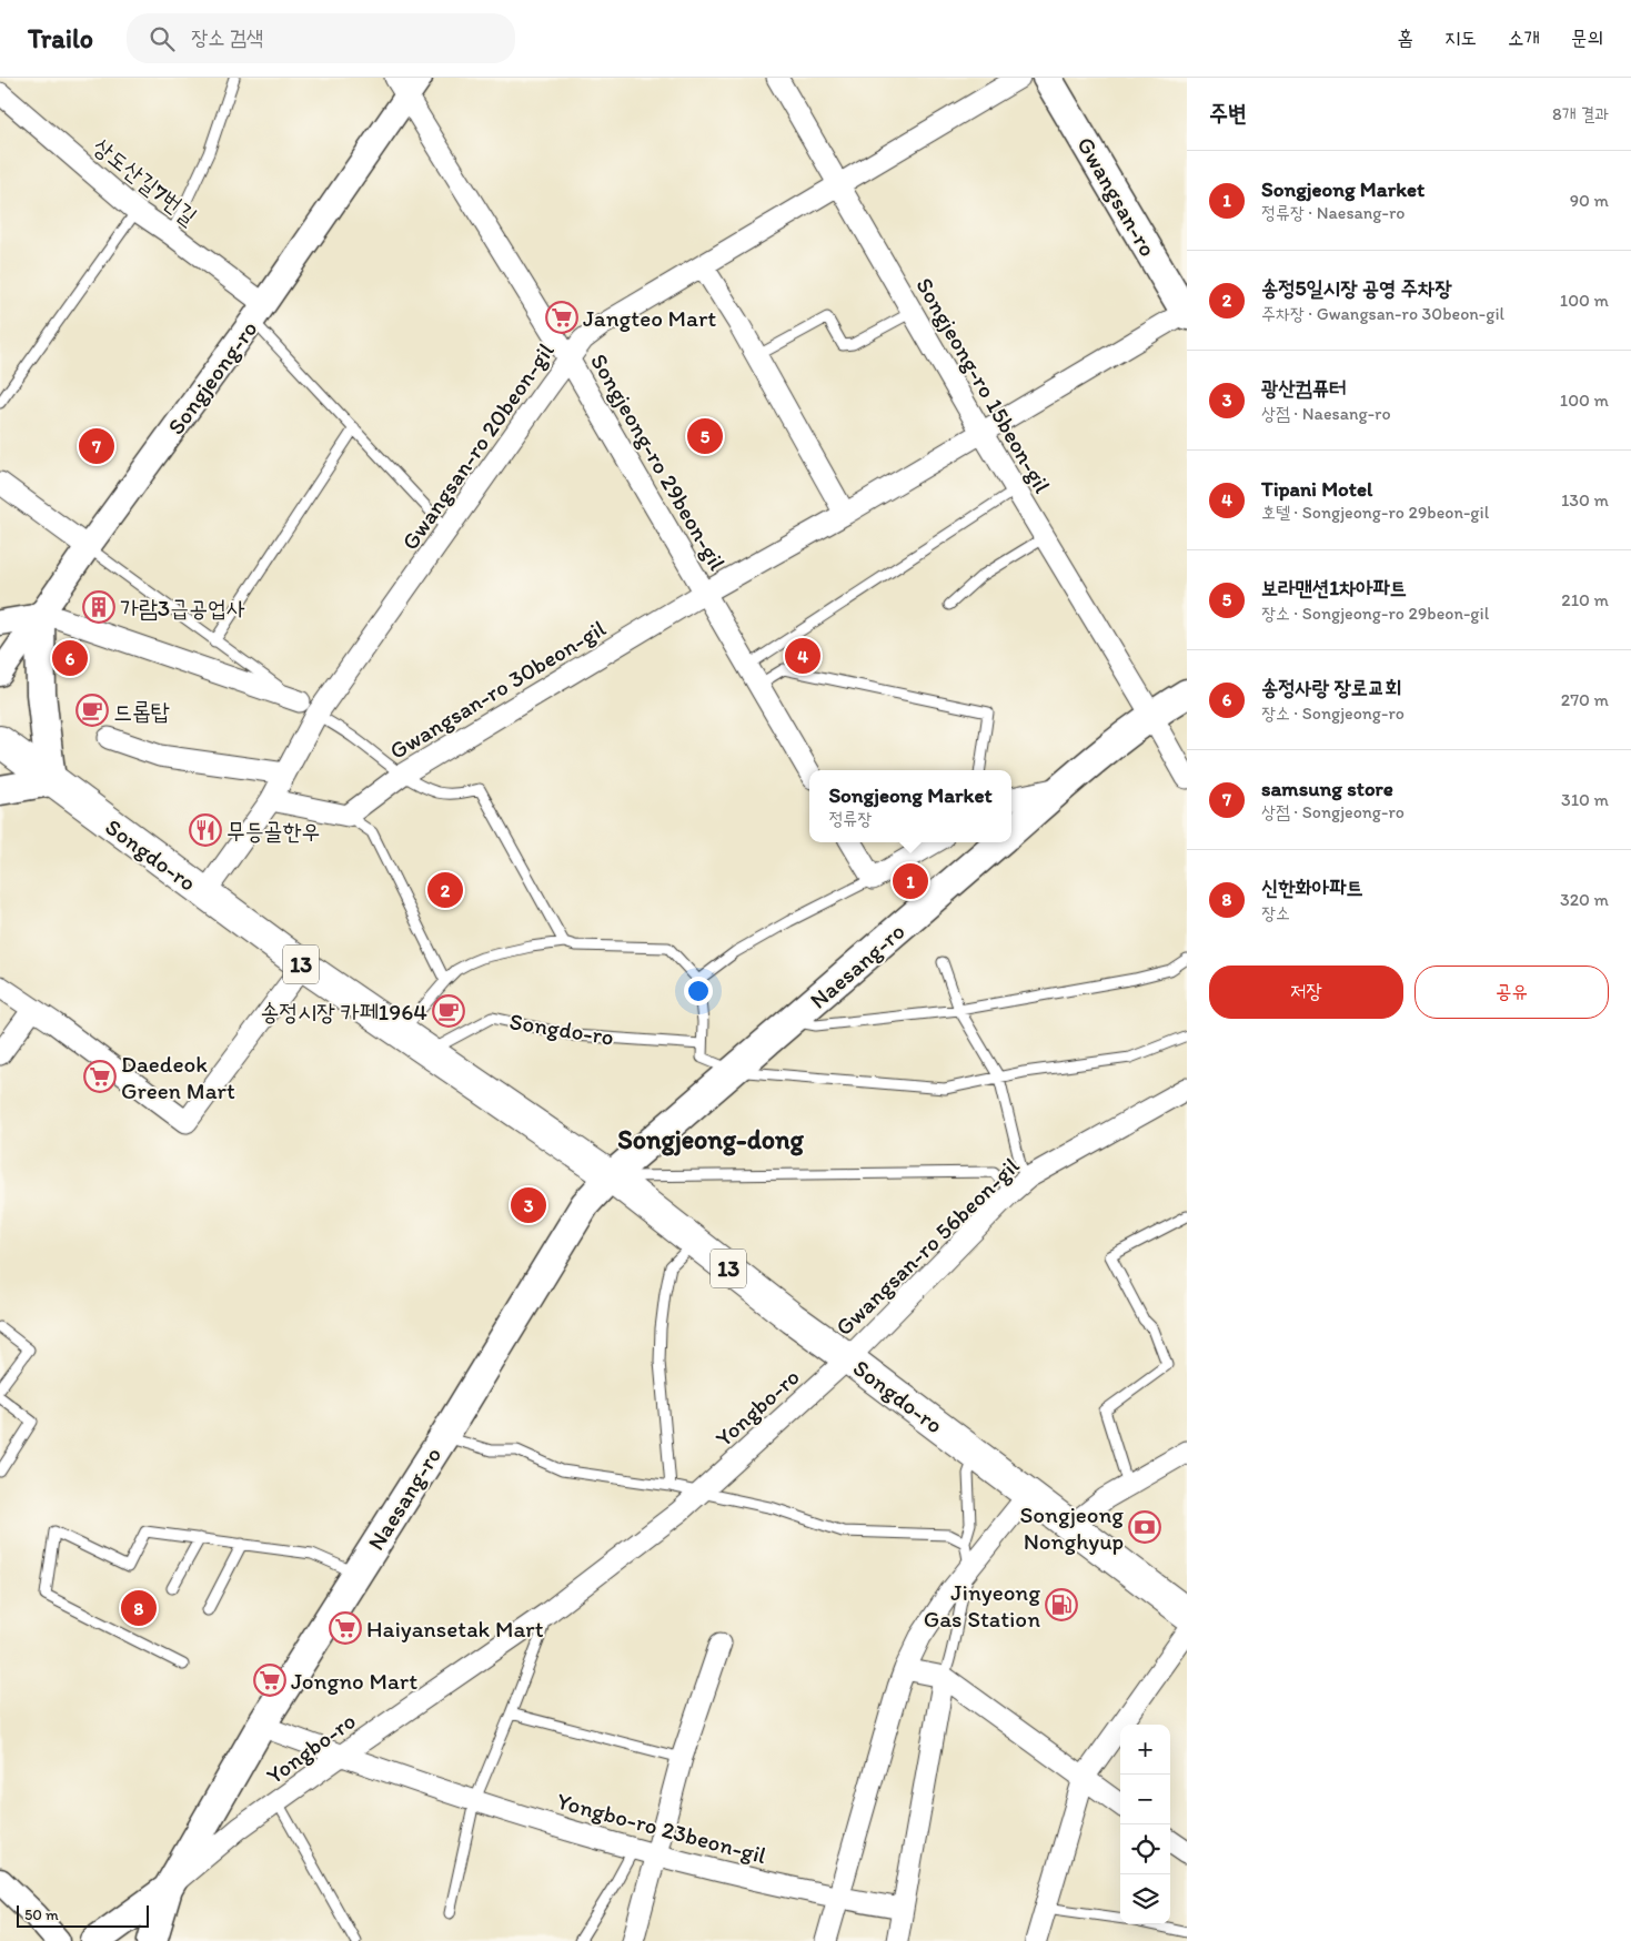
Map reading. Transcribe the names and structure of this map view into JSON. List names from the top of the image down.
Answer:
{
  "streets": {
    "main road": [
      "Gwangsan-ro",
      "Songdo-ro",
      "13",
      "Naesang-ro"
    ],
    "street": [
      "상도산길7번길",
      "Songjeong-ro",
      "Songjeong-ro 15beon-gil",
      "Gwangsan-ro 20beon-gil",
      "Songjeong-ro 29beon-gil",
      "Gwangsan-ro 30beon-gil",
      "Gwangsan-ro 56beon-gil",
      "Yongbo-ro",
      "Yongbo-ro 23beon-gil"
    ]
  },
  "crossings": [
    ["상도산길7번길", "Songjeong-ro"],
    ["Gwangsan-ro", "Gwangsan-ro 30beon-gil"],
    ["Songjeong-ro", "Songjeong-ro 29beon-gil"],
    ["Songjeong-ro 15beon-gil", "Gwangsan-ro 20beon-gil"],
    ["Songjeong-ro 15beon-gil", "Gwangsan-ro 30beon-gil"],
    ["Gwangsan-ro 20beon-gil", "Songjeong-ro 29beon-gil"],
    ["Gwangsan-ro 20beon-gil", "Songdo-ro"],
    ["Songjeong-ro 29beon-gil", "Gwangsan-ro 30beon-gil"],
    ["Songdo-ro", "Naesang-ro"],
    ["Songdo-ro", "Gwangsan-ro 56beon-gil"],
    ["Songdo-ro", "Yongbo-ro"],
    ["Naesang-ro", "Yongbo-ro"],
    ["Naesang-ro", "Yongbo-ro 23beon-gil"],
    ["Gwangsan-ro 56beon-gil", "Yongbo-ro"],
    ["Yongbo-ro", "Yongbo-ro 23beon-gil"]
  ],
  "districts": ["Songjeong-dong"],
  "places": {
    "supermarket": [
      "Jangteo Mart",
      "Daedeok Green Mart",
      "Haiyansetak Mart",
      "Jongno Mart"
    ],
    "building": ["가람3급공업사"],
    "cafe": ["드롭탑", "송정시장 카페1964"],
    "restaurant": ["무등골한우"],
    "bank": ["Songjeong Nonghyup"],
    "fuel station": ["Jinyeong Gas Station"]
  },
  "scale_bar": "50 m",
  "page": {
    "header": "Trailo",
    "search": "장소 검색",
    "nav": [
      "홈",
      "지도",
      "소개",
      "문의"
    ],
    "heading": ["주변", "8개 결과"],
    "list": [
      {
        "mark": "1",
        "name": "Songjeong Market",
        "note": "정류장 · Naesang-ro",
        "value": "90 m"
      },
      {
        "mark": "2",
        "name": "송정5일시장 공영 주차장",
        "note": "주차장 · Gwangsan-ro 30beon-gil",
        "value": "100 m"
      },
      {
        "mark": "3",
        "name": "광산컴퓨터",
        "note": "상점 · Naesang-ro",
        "value": "100 m"
      },
      {
        "mark": "4",
        "name": "Tipani Motel",
        "note": "호텔 · Songjeong-ro 29beon-gil",
        "value": "130 m"
      },
      {
        "mark": "5",
        "name": "보라맨션1차아파트",
        "note": "장소 · Songjeong-ro 29beon-gil",
        "value": "210 m"
      },
      {
        "mark": "6",
        "name": "송정사랑 장로교회",
        "note": "장소 · Songjeong-ro",
        "value": "270 m"
      },
      {
        "mark": "7",
        "name": "samsung store",
        "note": "상점 · Songjeong-ro",
        "value": "310 m"
      },
      {
        "mark": "8",
        "name": "신한화아파트",
        "note": "장소",
        "value": "320 m"
      }
    ],
    "pins": [
      "5",
      "7",
      "4",
      "6",
      "1",
      "2",
      "3",
      "8"
    ],
    "popup": ["Songjeong Market", "정류장"],
    "buttons": ["저장", "공유"],
    "map_buttons": ["+", "−"],
    "scale": "50 m"
  }
}
